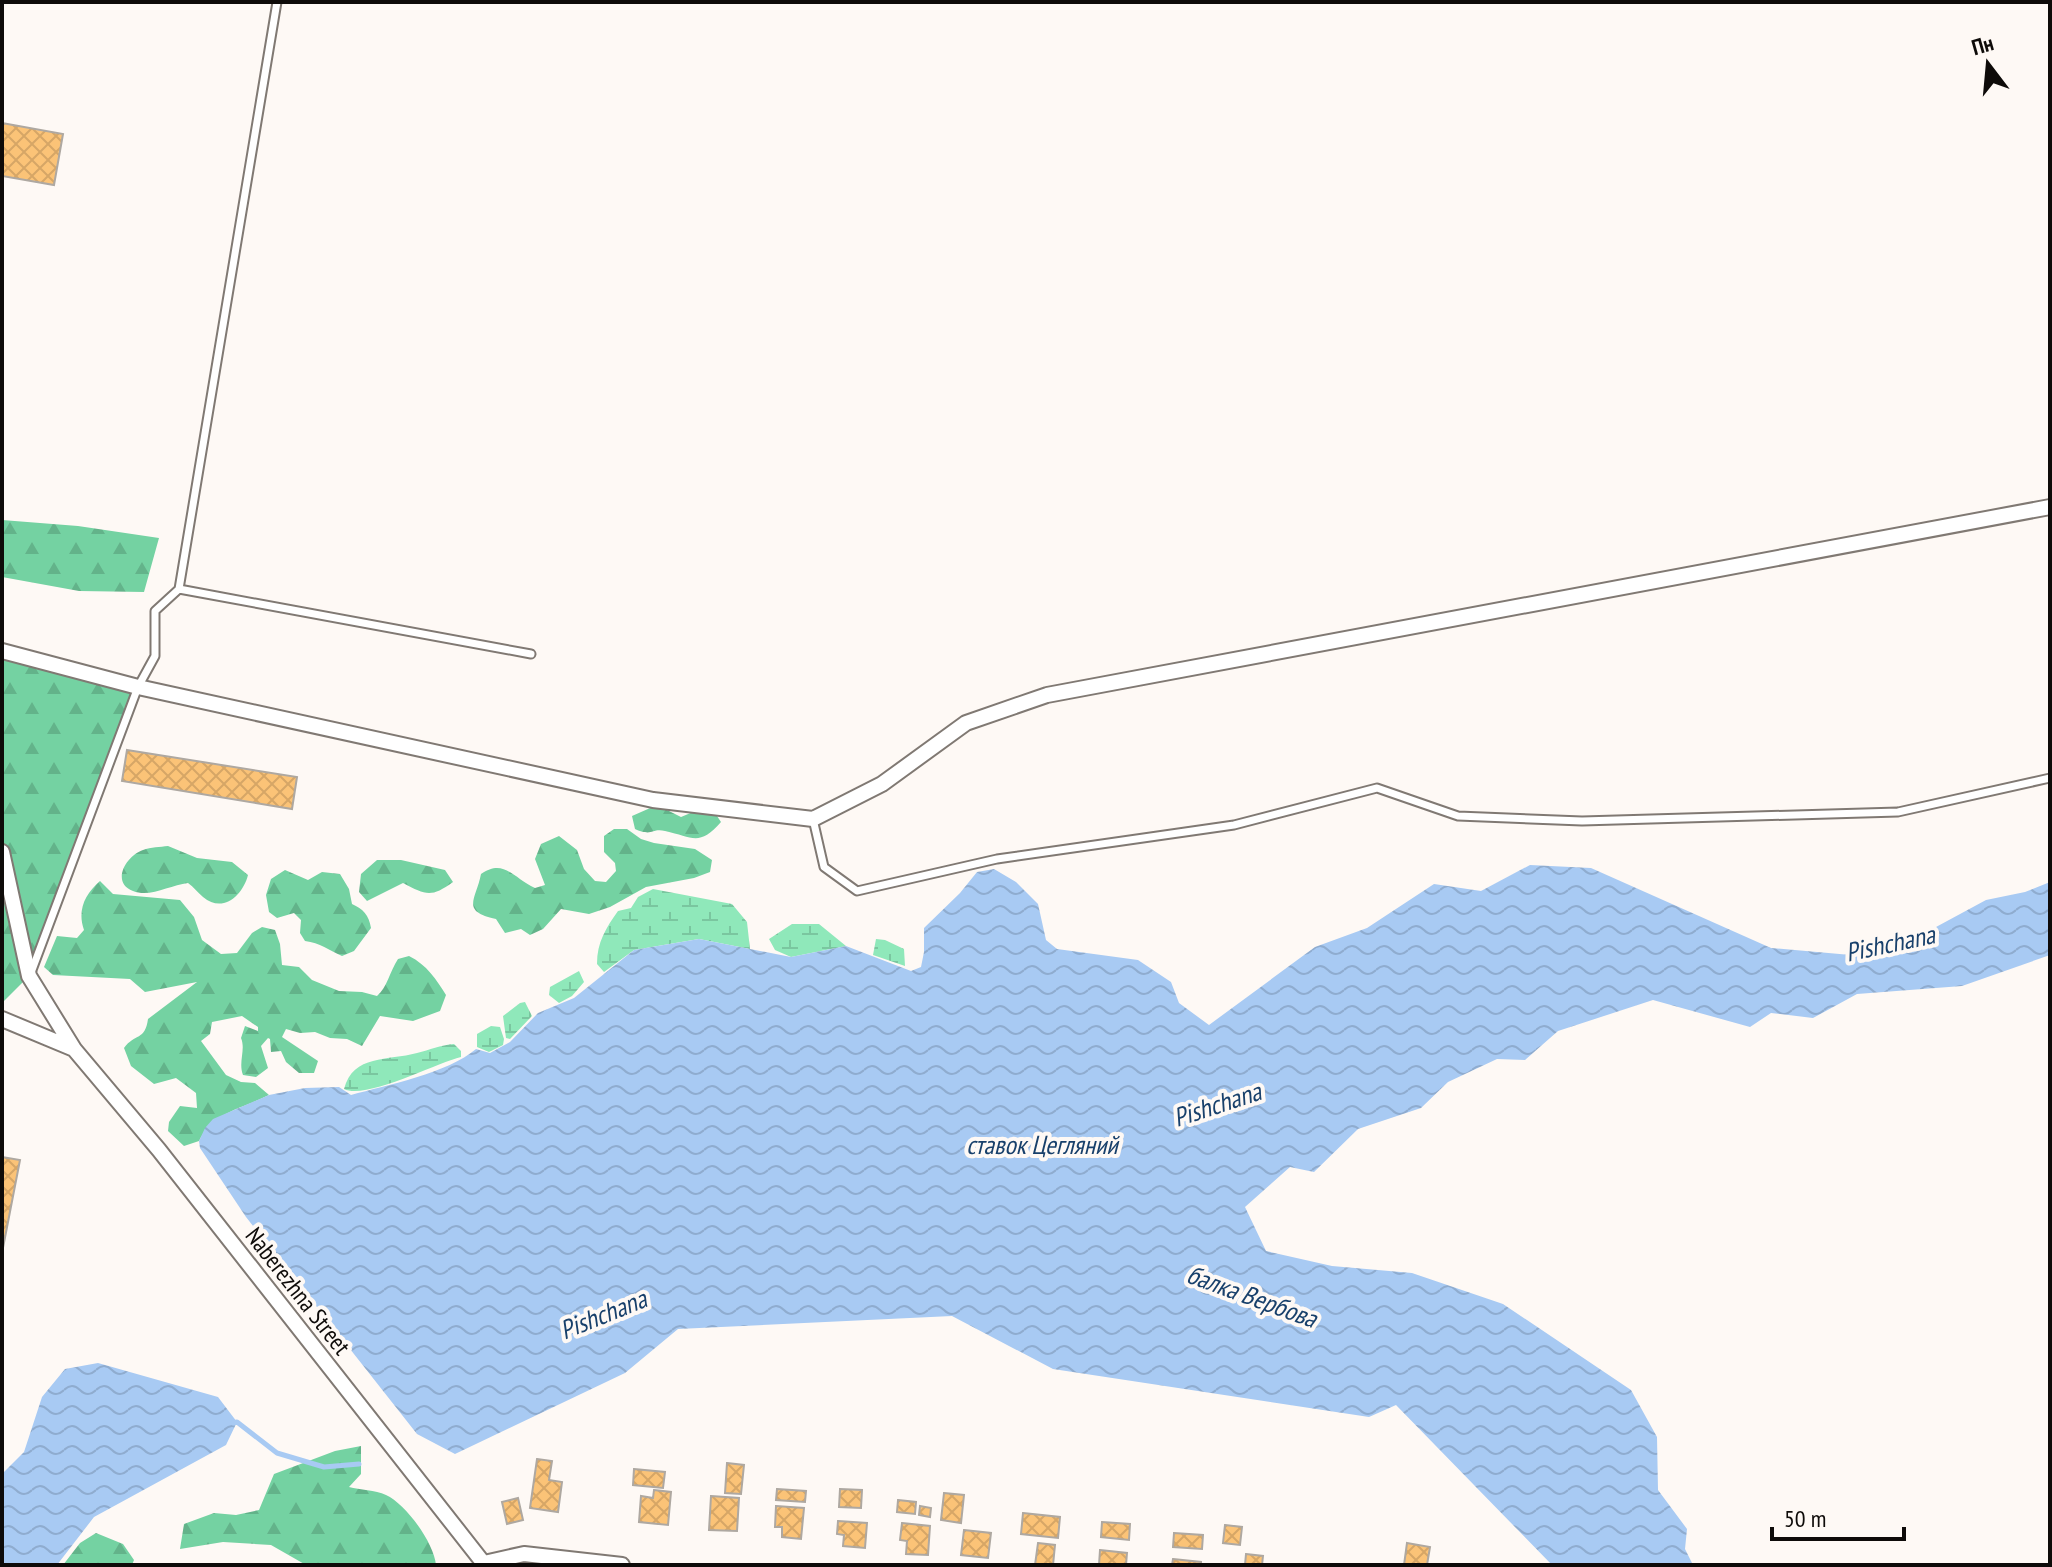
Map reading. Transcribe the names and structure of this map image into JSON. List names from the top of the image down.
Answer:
{
  "streets": {
    "street": ["Naberezhna Street"]
  },
  "water": ["Pishchana", "ставок Цегляний", "балка Вербова"],
  "scale_bar": "50 m",
  "north": "top"
}
